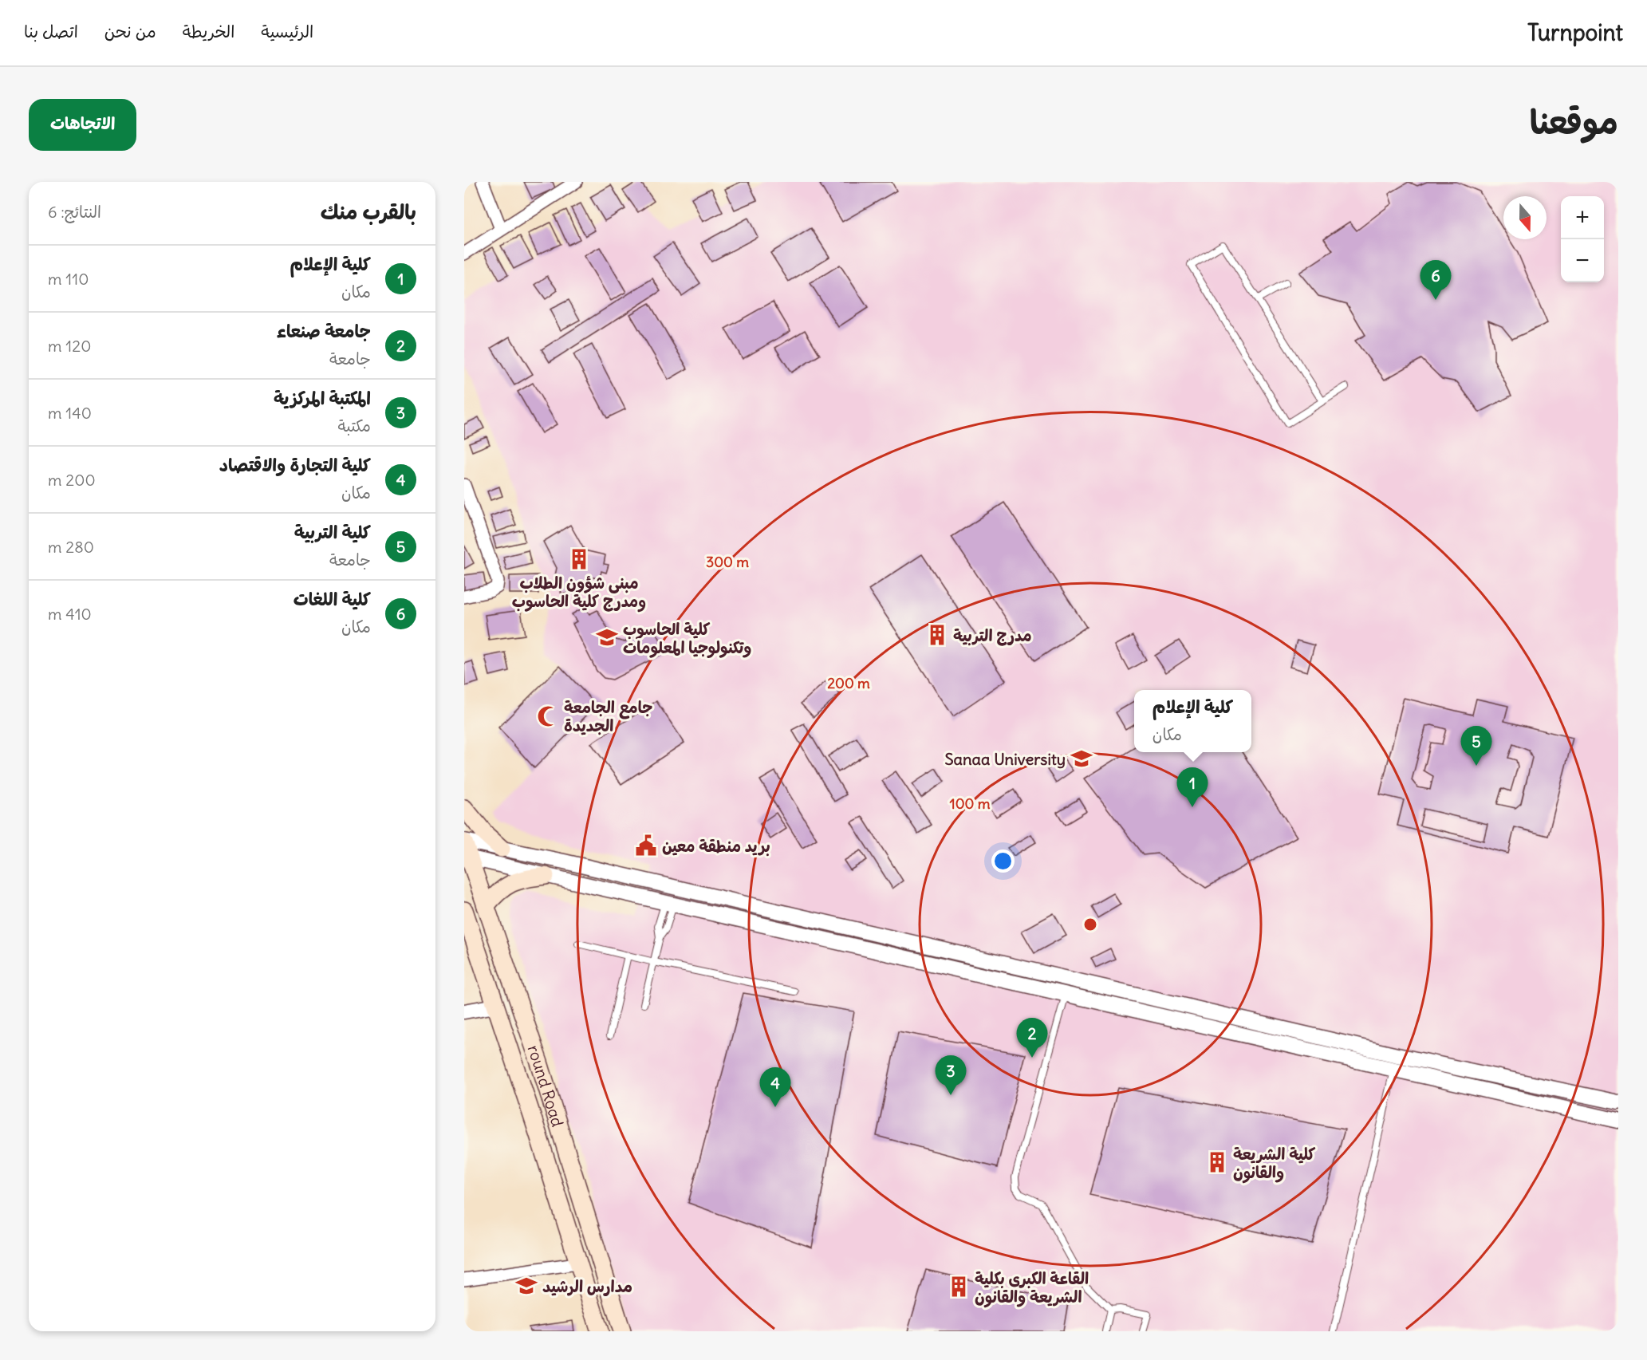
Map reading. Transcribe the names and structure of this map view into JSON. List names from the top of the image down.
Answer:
{
  "streets": {
    "main road": ["round Road"]
  },
  "places": {
    "building": [
      "مبنى شؤون الطلاب ومدرج كلية الحاسوب",
      "مدرج التربية",
      "كلية الشريعة والقانون",
      "القاعة الكبرى بكلية الشريعة والقانون"
    ],
    "school or university": ["كلية الحاسوب وتكنولوجيا المعلومات", "Sanaa University", "مدارس الرشيد"],
    "mosque": ["جامع الجامعة الجديدة"],
    "public building": ["بريد منطقة معين"]
  },
  "north": "bottom",
  "page": {
    "header": "Turnpoint",
    "nav": [
      "الرئيسية",
      "الخريطة",
      "من نحن",
      "اتصل بنا"
    ],
    "title": "موقعنا",
    "buttons": "الاتجاهات",
    "heading": ["بالقرب منك", "النتائج: 6"],
    "map_buttons": ["+", "−"],
    "list": [
      {
        "mark": "1",
        "name": "كلية الإعلام",
        "note": "مكان",
        "value": "110 m"
      },
      {
        "mark": "2",
        "name": "جامعة صنعاء",
        "note": "جامعة",
        "value": "120 m"
      },
      {
        "mark": "3",
        "name": "المكتبة المركزية",
        "note": "مكتبة",
        "value": "140 m"
      },
      {
        "mark": "4",
        "name": "كلية التجارة والاقتصاد",
        "note": "مكان",
        "value": "200 m"
      },
      {
        "mark": "5",
        "name": "كلية التربية",
        "note": "جامعة",
        "value": "280 m"
      },
      {
        "mark": "6",
        "name": "كلية اللغات",
        "note": "مكان",
        "value": "410 m"
      }
    ],
    "pins": [
      "6",
      "5",
      "1",
      "2",
      "3",
      "4"
    ],
    "popup": ["كلية الإعلام", "مكان"]
  },
  "rings": ["300 m", "200 m", "100 m"]
}
